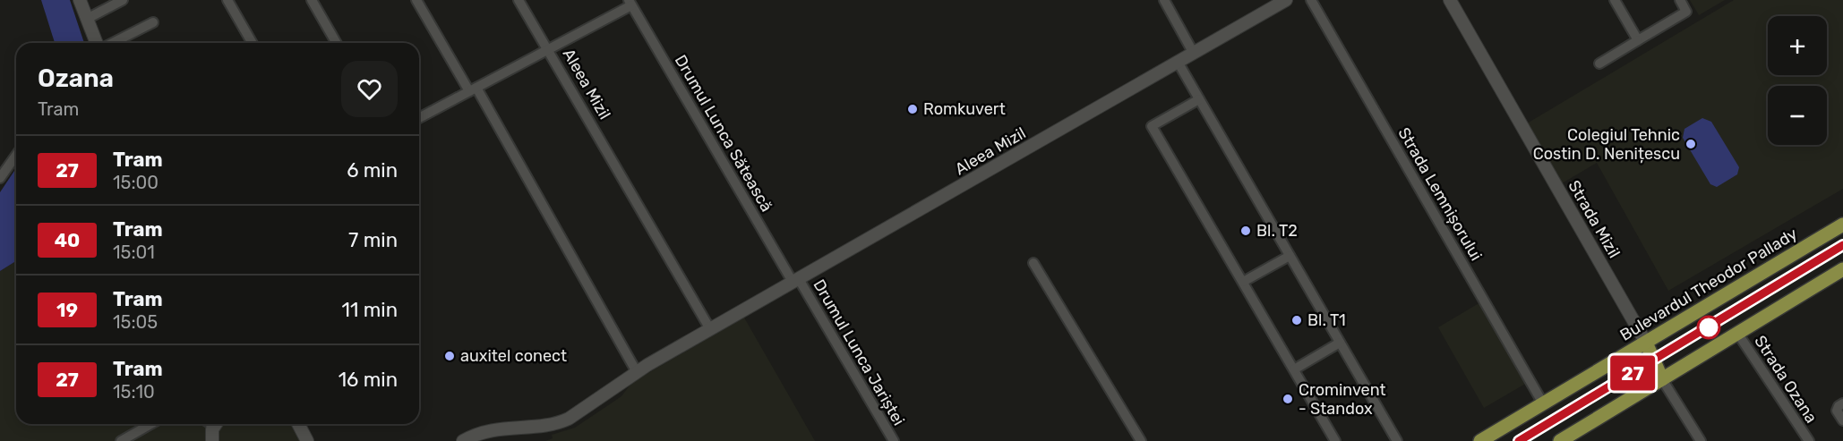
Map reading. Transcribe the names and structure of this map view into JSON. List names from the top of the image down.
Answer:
{
  "streets": {
    "main road": ["Bulevardul Theodor Pallady"],
    "street": [
      "Aleea Mizil",
      "Drumul Lunca Sătească",
      "Strada Lemnișorului",
      "Strada Mizil",
      "Drumul Lunca Jariștei",
      "Strada Ozana"
    ]
  },
  "crossings": [
    ["Aleea Mizil", "Drumul Lunca Sătească"],
    ["Aleea Mizil", "Drumul Lunca Jariștei"],
    ["Drumul Lunca Sătească", "Drumul Lunca Jariștei"],
    ["Strada Lemnișorului", "Bulevardul Theodor Pallady"],
    ["Strada Mizil", "Bulevardul Theodor Pallady"]
  ],
  "places": [
    "Romkuvert",
    "Colegiul Tehnic Costin D. Nenițescu",
    "Bl. T2",
    "Bl. T1",
    "auxitel conect",
    "Crominvent - Standox"
  ],
  "lines": ["tram line 27"],
  "page": {
    "on_map": "27",
    "map_buttons": ["+", "−"],
    "heading": ["Ozana", "Tram"],
    "list": [
      {
        "mark": "27",
        "name": "Tram",
        "note": "15:00",
        "value": "6 min"
      },
      {
        "mark": "40",
        "name": "Tram",
        "note": "15:01",
        "value": "7 min"
      },
      {
        "mark": "19",
        "name": "Tram",
        "note": "15:05",
        "value": "11 min"
      },
      {
        "mark": "27",
        "name": "Tram",
        "note": "15:10",
        "value": "16 min"
      }
    ]
  }
}
